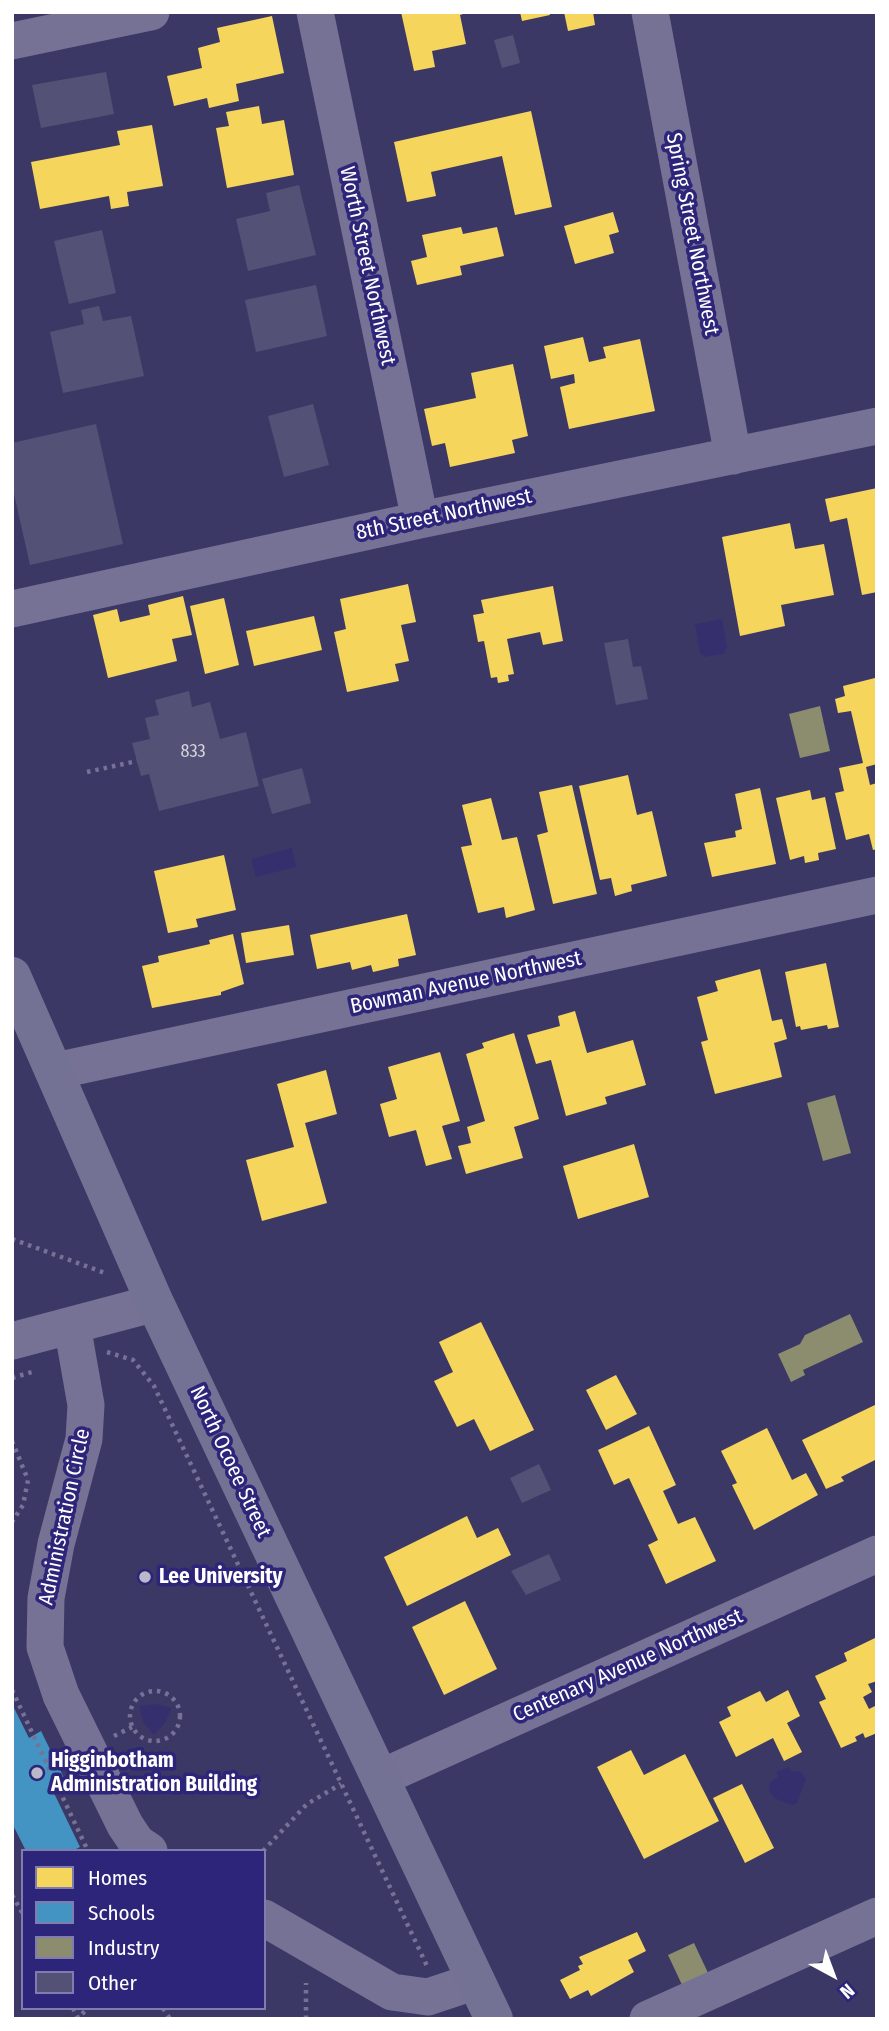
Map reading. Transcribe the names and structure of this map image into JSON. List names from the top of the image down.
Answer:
{
  "streets": {
    "main road": ["North Ocoee Street"],
    "street": [
      "Spring Street Northwest",
      "Worth Street Northwest",
      "8th Street Northwest",
      "Bowman Avenue Northwest",
      "Administration Circle",
      "Centenary Avenue Northwest"
    ]
  },
  "crossings": [
    ["Spring Street Northwest", "8th Street Northwest"],
    ["Worth Street Northwest", "8th Street Northwest"],
    ["Bowman Avenue Northwest", "North Ocoee Street"],
    ["North Ocoee Street", "Centenary Avenue Northwest"]
  ],
  "places": ["Lee University", "Higginbotham Administration Building"],
  "house_numbers": ["833"],
  "legend": [
    "Homes",
    "Schools",
    "Industry",
    "Other"
  ],
  "north": "bottom right"
}
